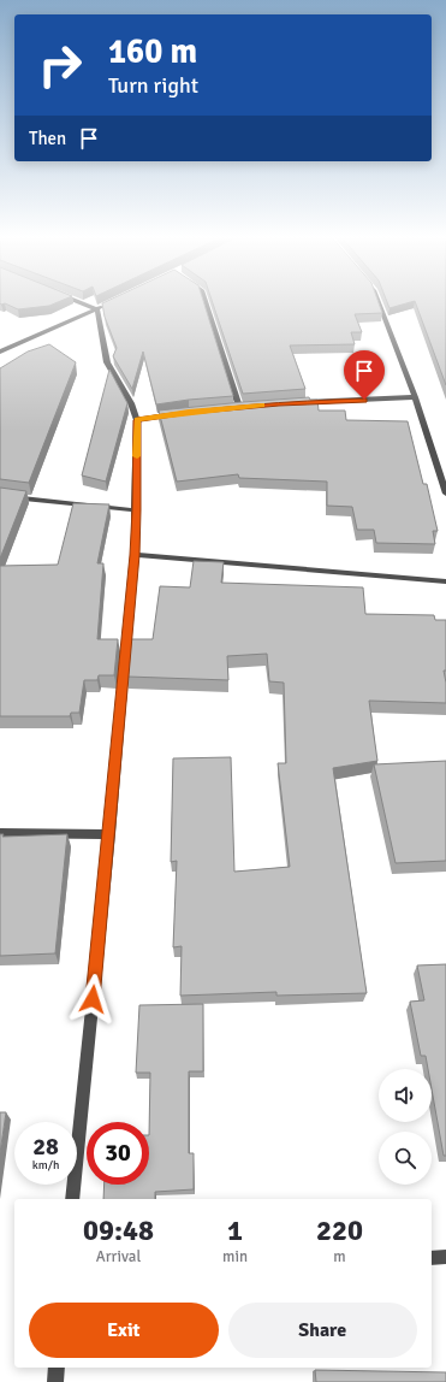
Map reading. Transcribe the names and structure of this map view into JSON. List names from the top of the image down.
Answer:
{
  "page": {
    "turn": ["160 m", "Turn right"],
    "then": "Then",
    "speed": "28 km/h",
    "limit": "30",
    "eta": [
      "09:48",
      "Arrival",
      "1",
      "min",
      "220",
      "m"
    ],
    "buttons": ["Exit", "Share"]
  }
}
